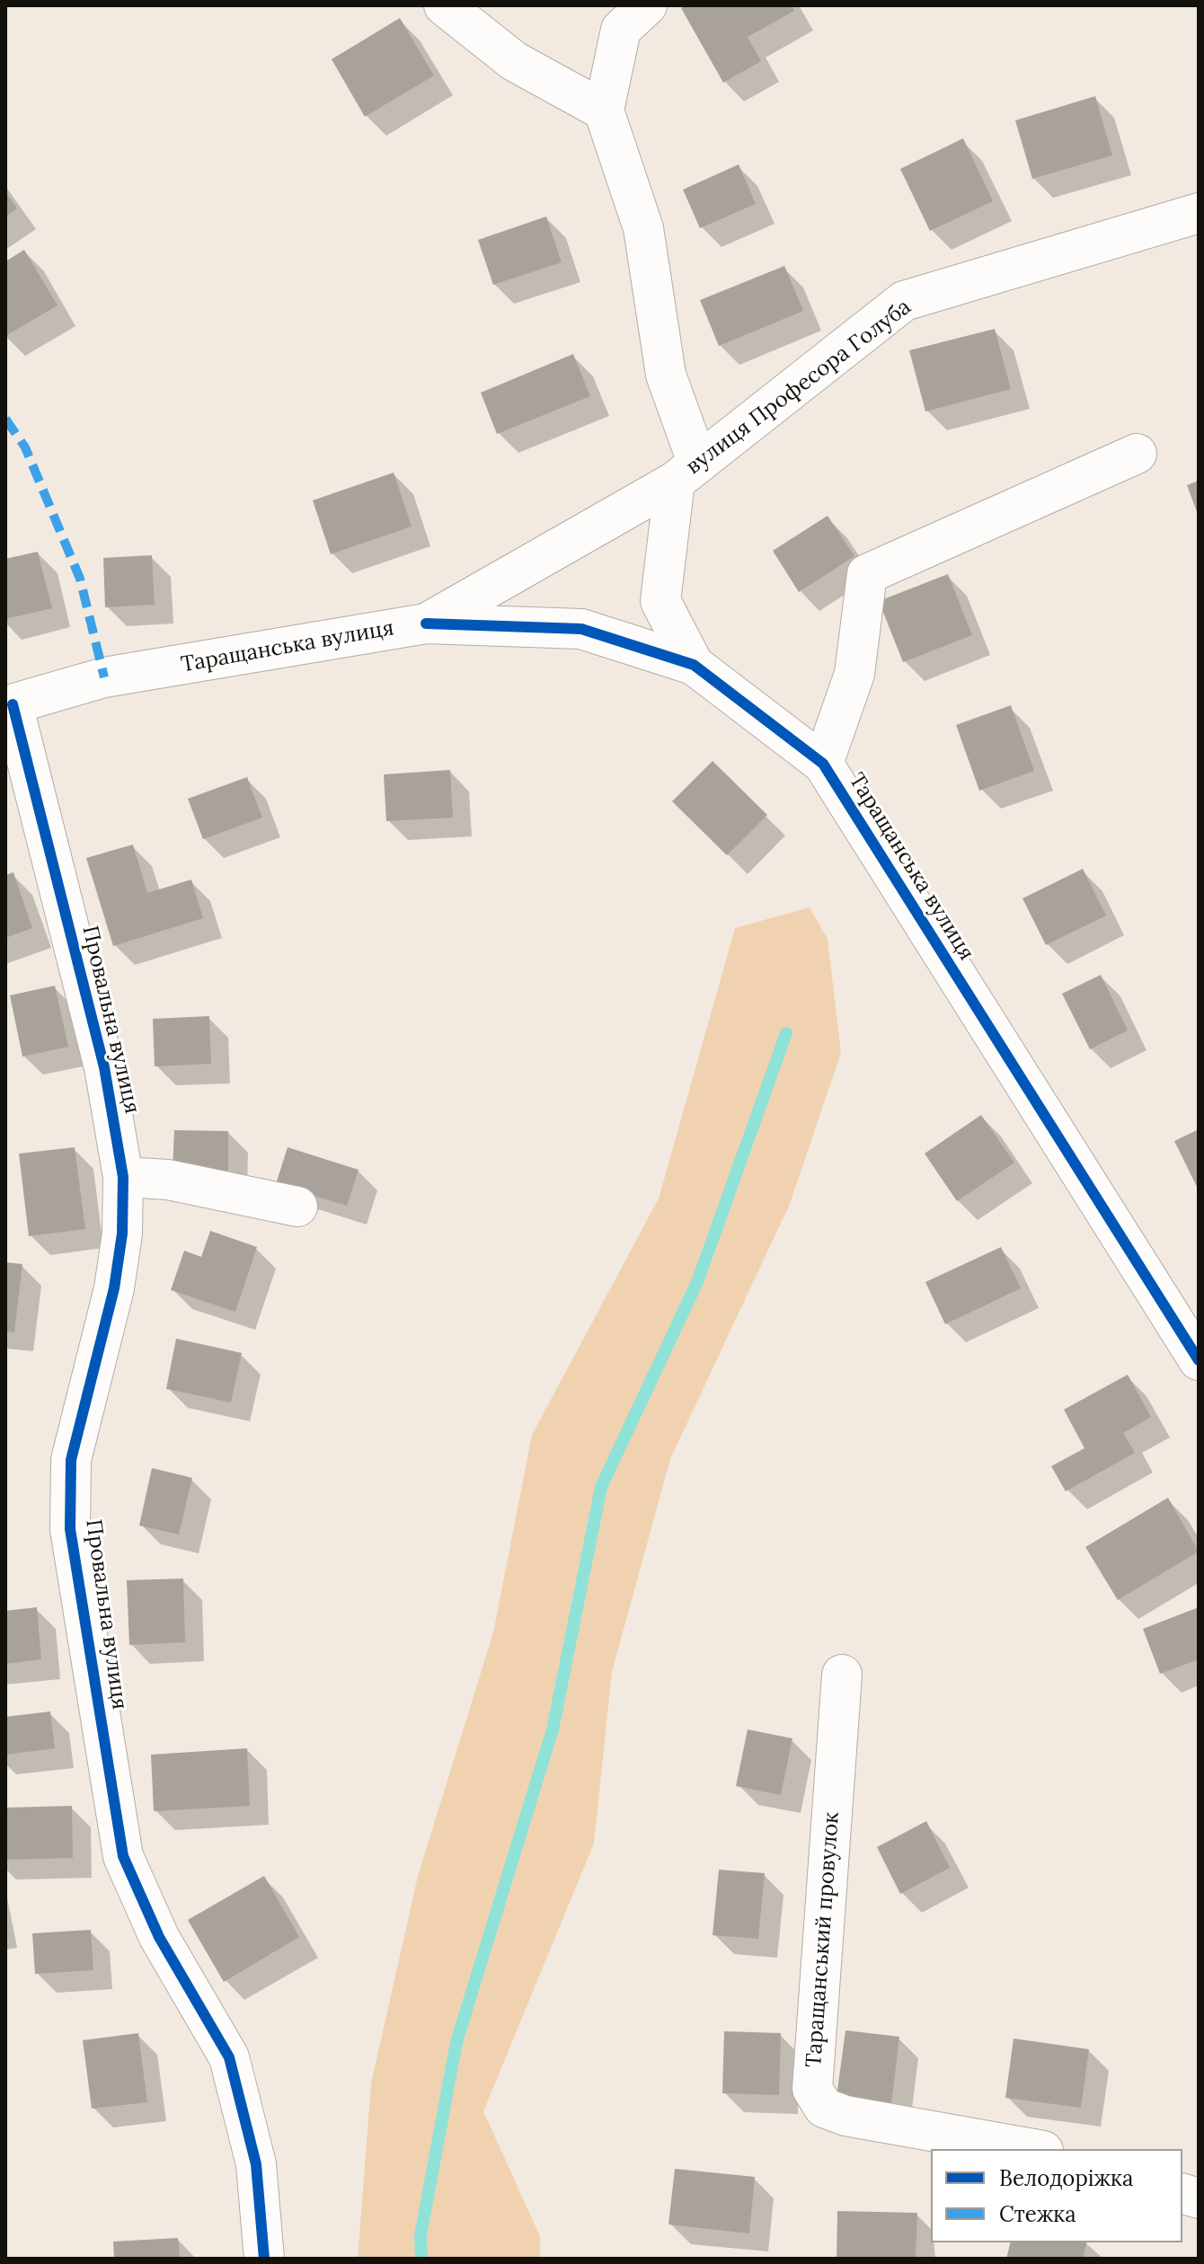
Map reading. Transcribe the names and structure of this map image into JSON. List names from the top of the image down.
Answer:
{
  "streets": {
    "street": [
      "вулиця Професора Голуба",
      "Таращанська вулиця",
      "Провальна вулиця",
      "Таращанський провулок"
    ]
  },
  "crossings": [
    ["вулиця Професора Голуба", "Таращанська вулиця"],
    ["Таращанська вулиця", "Провальна вулиця"]
  ],
  "legend": ["Велодоріжка", "Стежка"]
}
